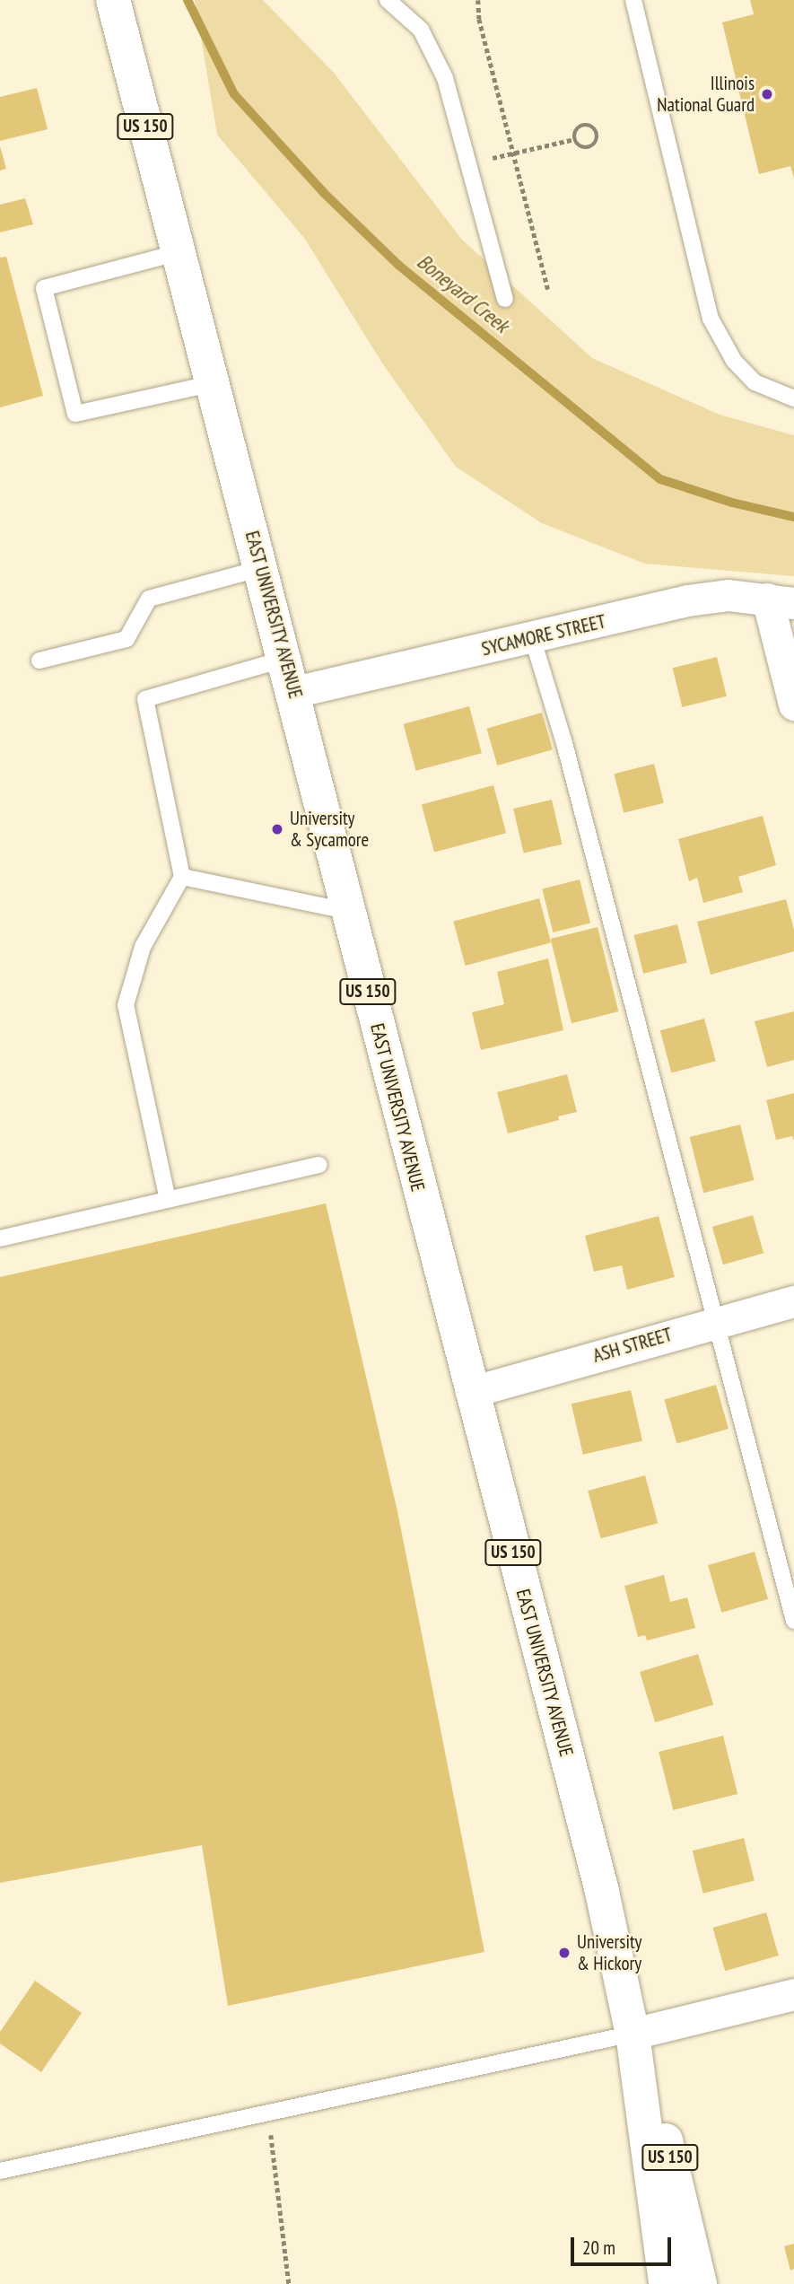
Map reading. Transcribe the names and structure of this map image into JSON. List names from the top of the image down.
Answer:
{
  "streets": {
    "main road": ["US 150", "EAST UNIVERSITY AVENUE"],
    "street": ["SYCAMORE STREET", "ASH STREET"]
  },
  "crossings": [
    ["EAST UNIVERSITY AVENUE", "SYCAMORE STREET"],
    ["EAST UNIVERSITY AVENUE", "ASH STREET"]
  ],
  "water": ["Boneyard Creek"],
  "places": ["Illinois National Guard", "University & Sycamore", "University & Hickory"],
  "scale_bar": "20 m"
}
